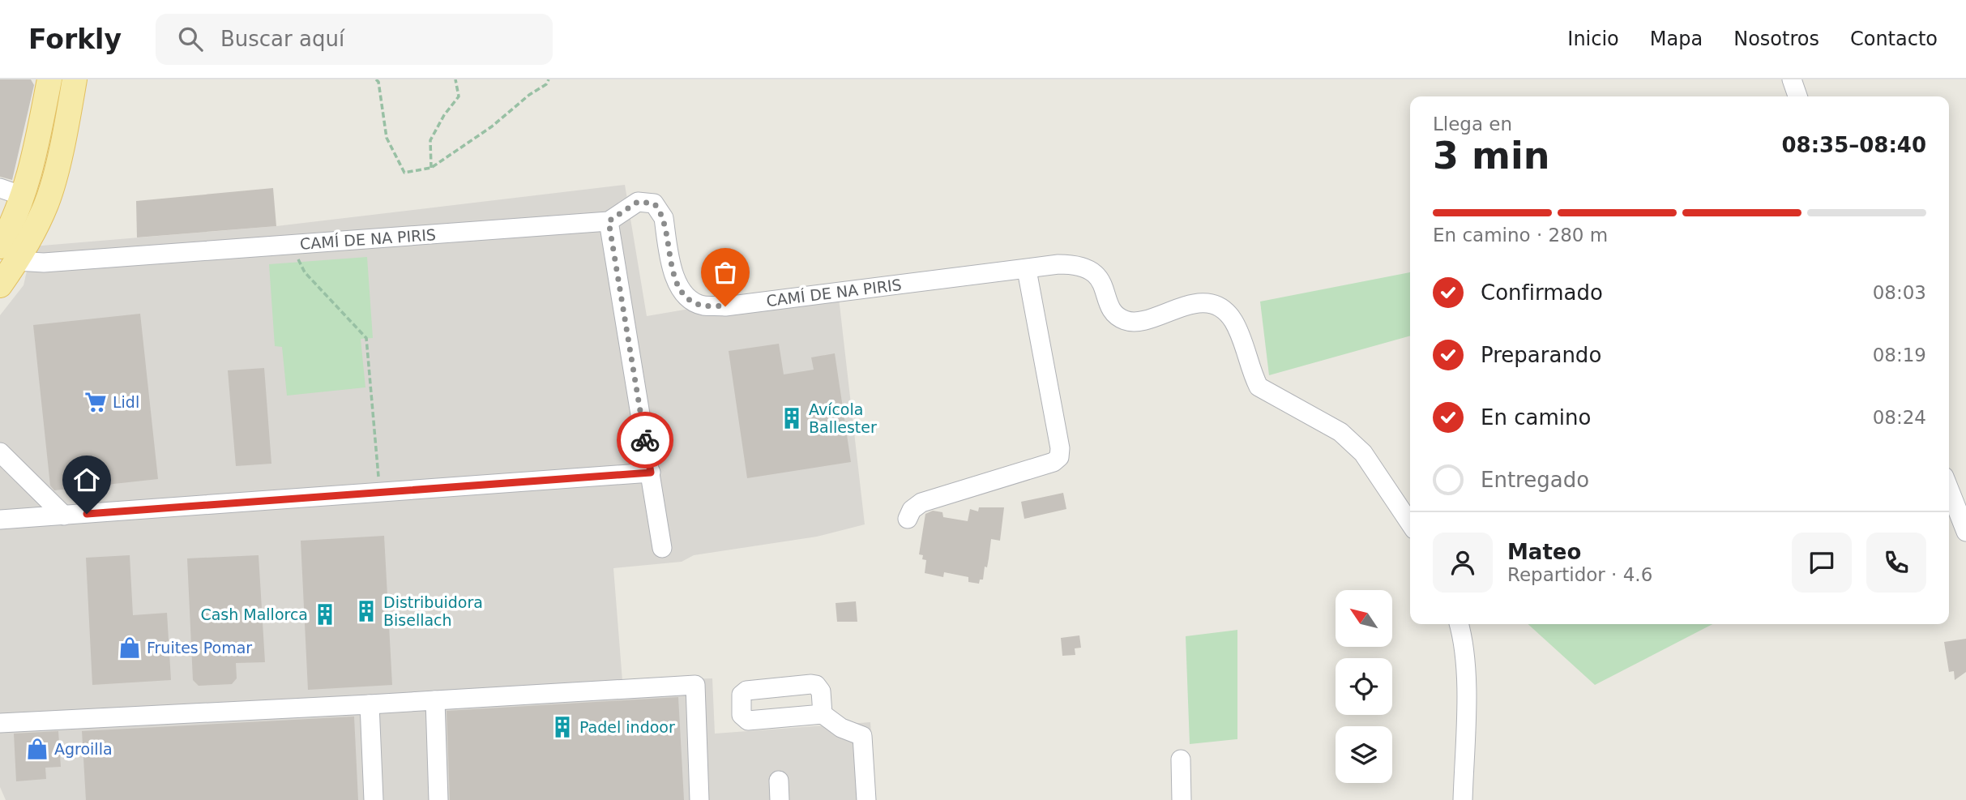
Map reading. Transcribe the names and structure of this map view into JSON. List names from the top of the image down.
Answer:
{
  "streets": {
    "street": ["CAMÍ DE NA PIRIS"]
  },
  "places": {
    "supermarket": ["Lidl"],
    "building": [
      "Avícola Ballester",
      "Distribuidora Bisellach",
      "Cash Mallorca",
      "Padel indoor"
    ],
    "shop": ["Fruites Pomar", "Agroilla"]
  },
  "north": "top left",
  "page": {
    "header": "Forkly",
    "search": "Buscar aquí",
    "nav": [
      "Inicio",
      "Mapa",
      "Nosotros",
      "Contacto"
    ],
    "heading": ["3 min", "Llega en", "08:35–08:40"],
    "panel": ["Mateo", "Repartidor · 4.6"],
    "bar": "En camino · 280 m",
    "list": [
      ["Confirmado", "08:03"],
      ["Preparando", "08:19"],
      ["En camino", "08:24"],
      "Entregado"
    ]
  }
}
